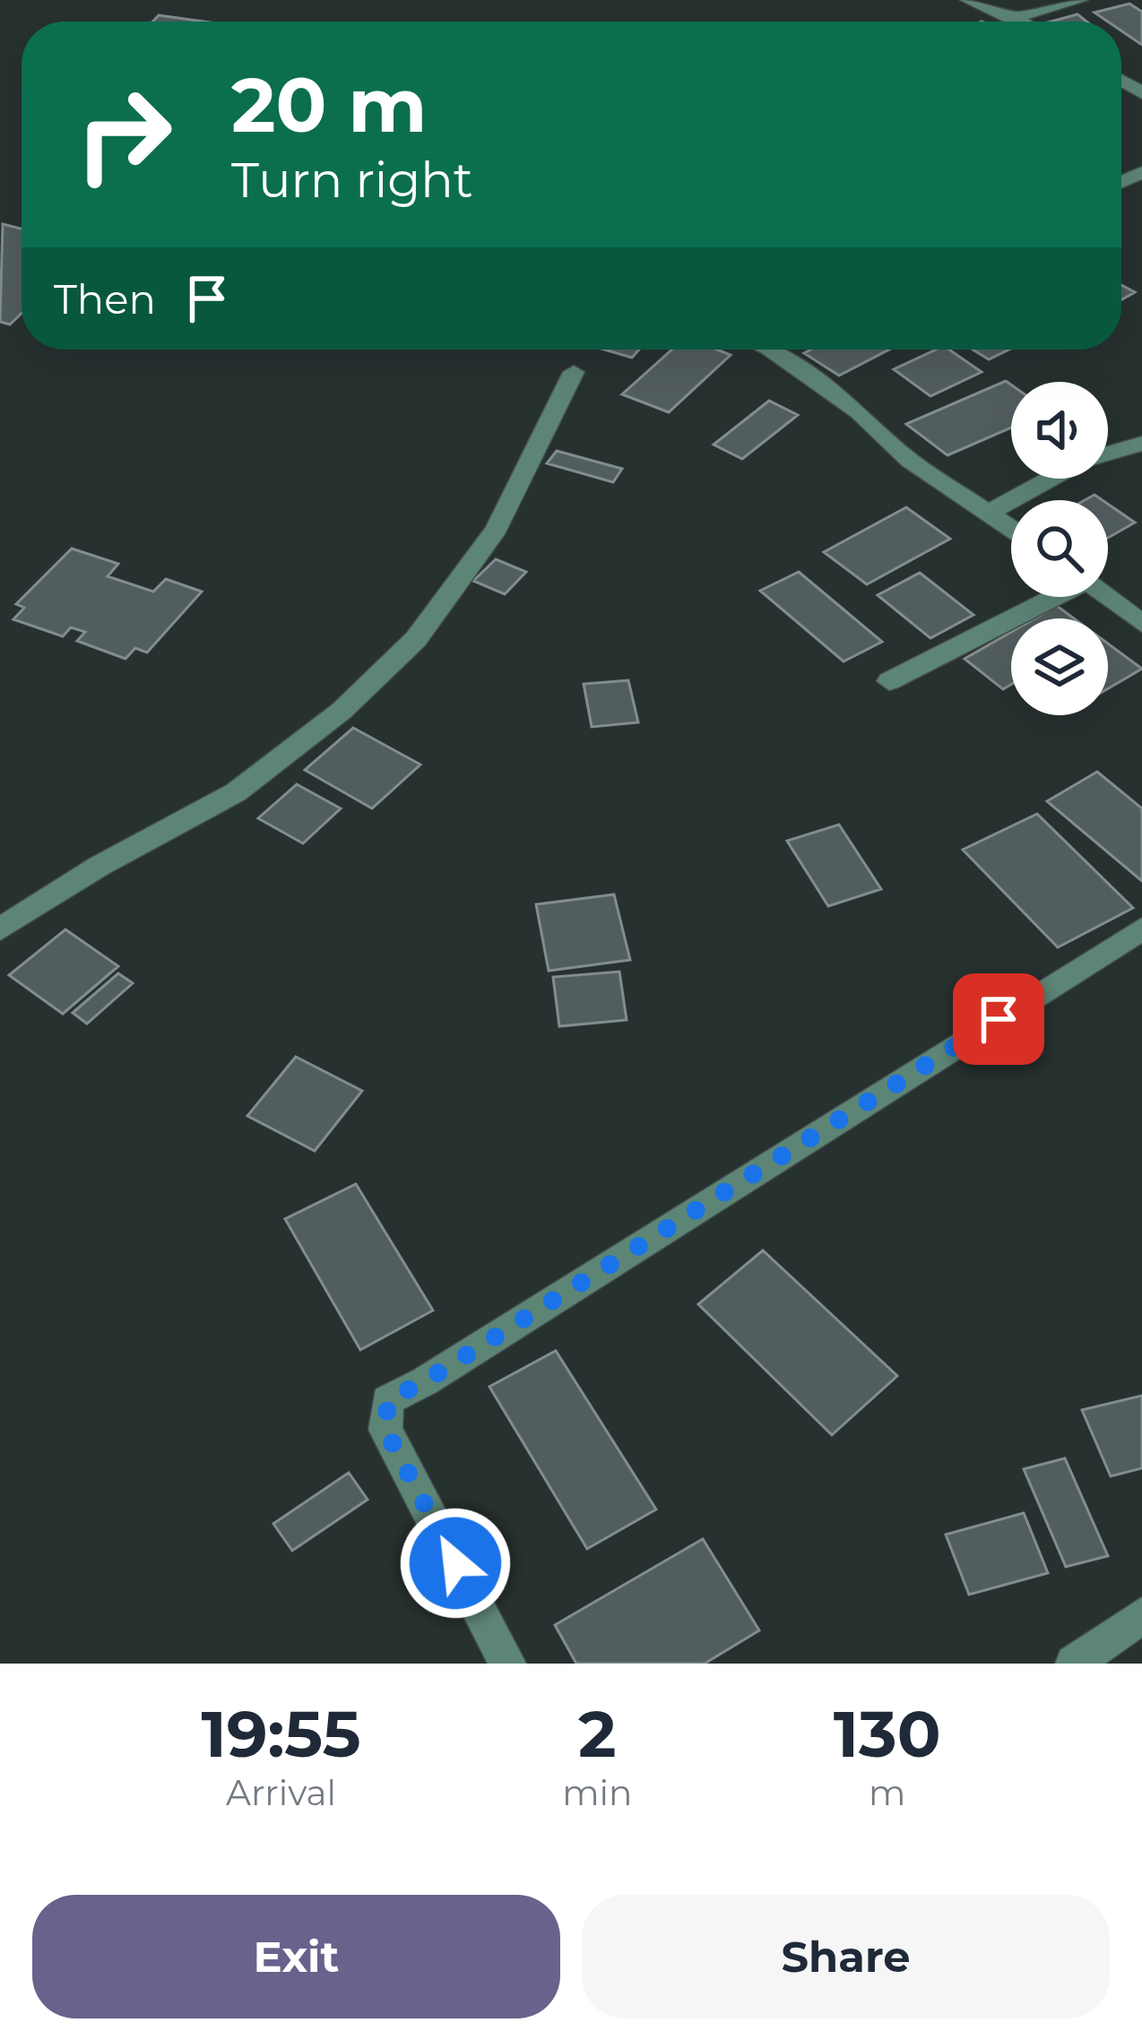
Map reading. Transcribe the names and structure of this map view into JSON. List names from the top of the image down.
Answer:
{
  "page": {
    "turn": ["20 m", "Turn right"],
    "then": "Then",
    "eta": [
      "19:55",
      "Arrival",
      "2",
      "min",
      "130",
      "m"
    ],
    "buttons": ["Exit", "Share"]
  }
}
